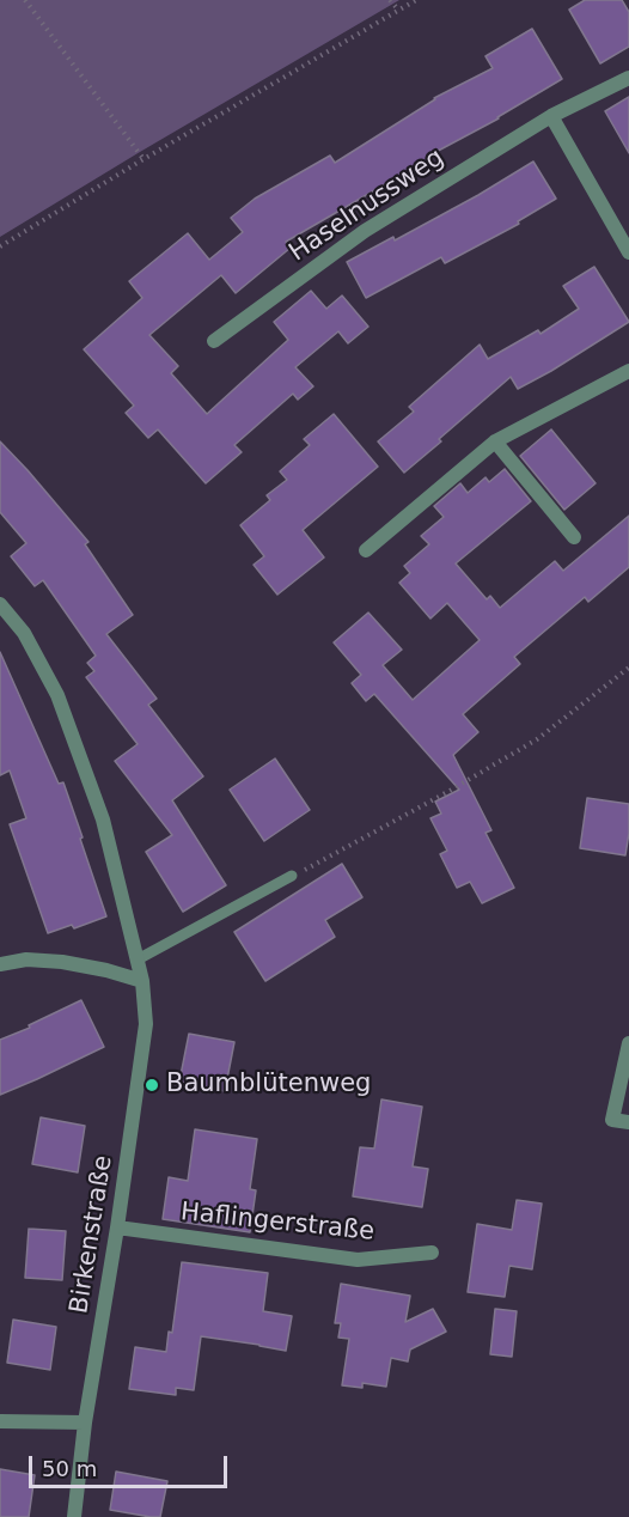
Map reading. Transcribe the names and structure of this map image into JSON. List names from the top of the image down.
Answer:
{
  "streets": {
    "street": ["Haselnussweg", "Haflingerstraße", "Birkenstraße"]
  },
  "crossings": [
    ["Haflingerstraße", "Birkenstraße"]
  ],
  "places": ["Baumblütenweg"],
  "scale_bar": "50 m"
}
